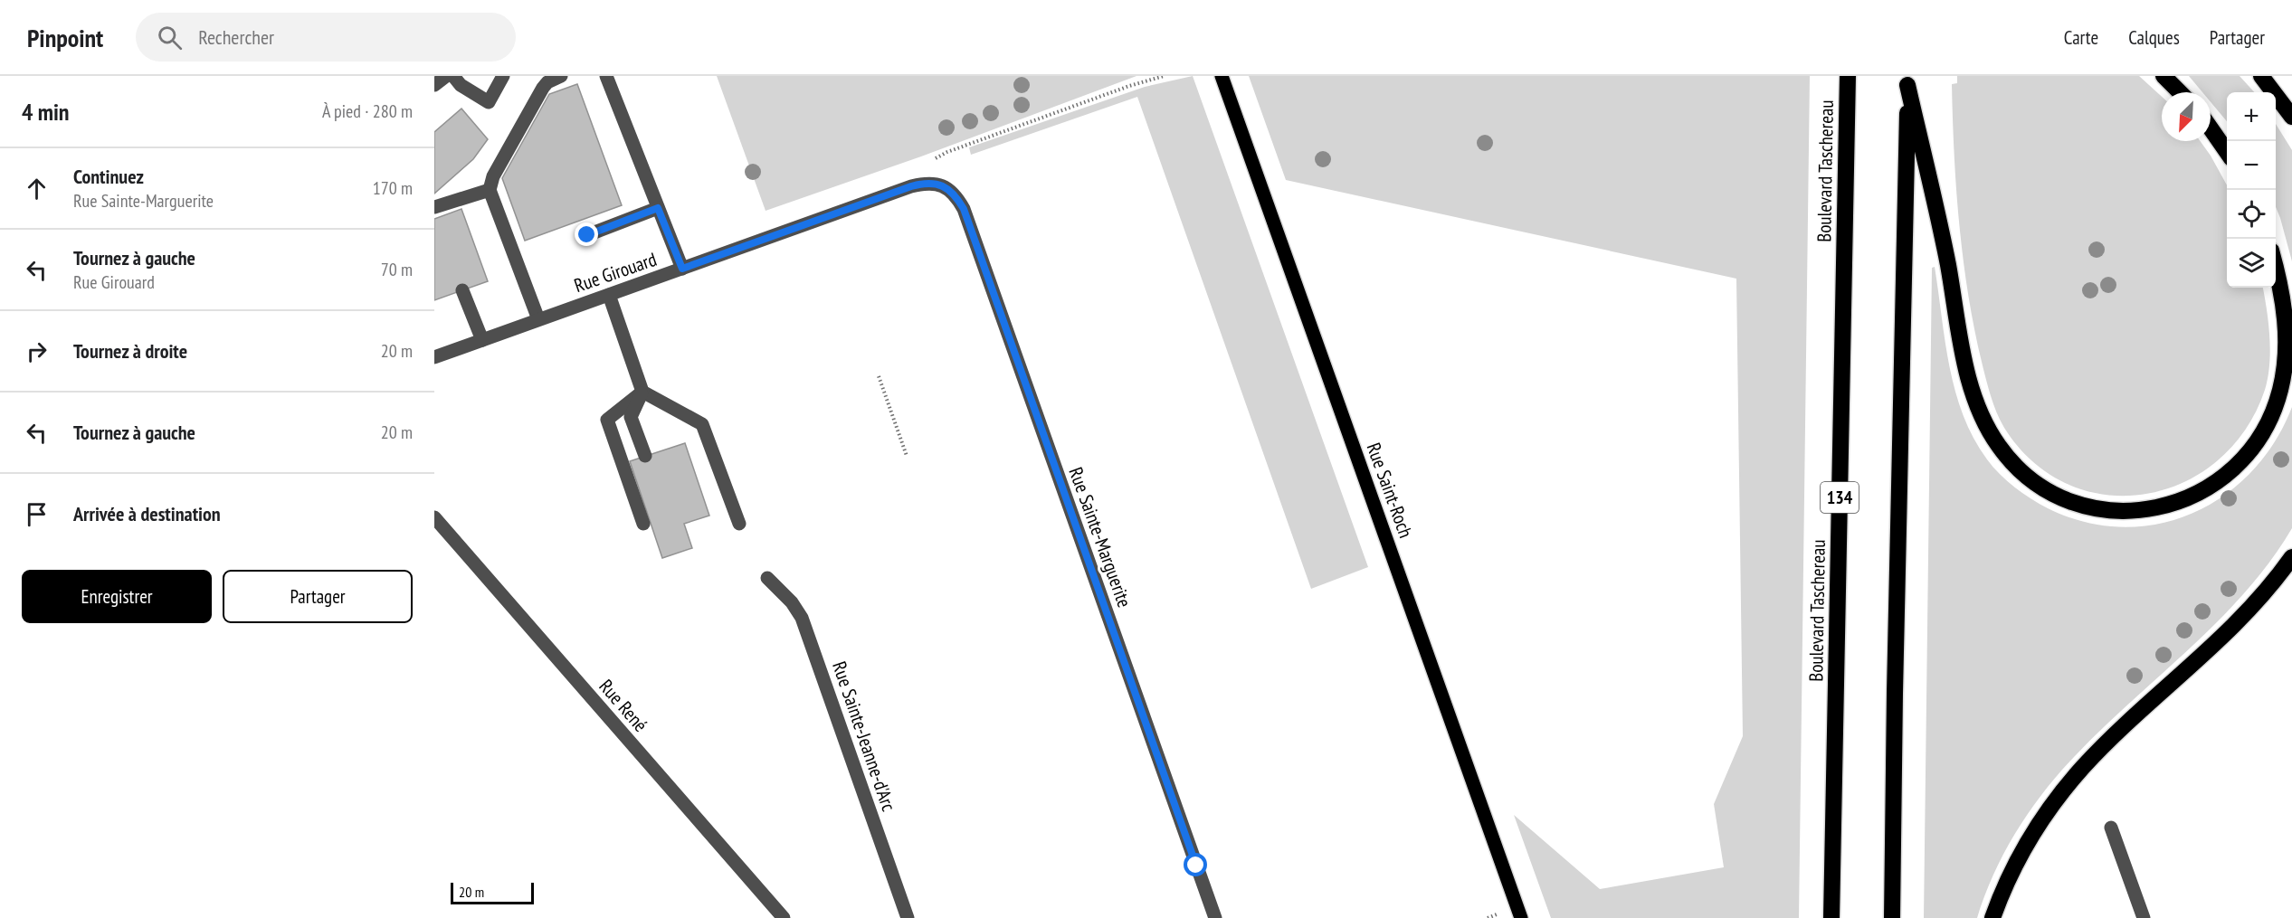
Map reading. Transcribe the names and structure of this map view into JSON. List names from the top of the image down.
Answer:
{
  "streets": {
    "highway": ["Boulevard Taschereau", "134"],
    "main road": ["Rue Saint-Roch"],
    "street": [
      "Rue Girouard",
      "Rue Sainte-Marguerite",
      "Rue René",
      "Rue Sainte-Jeanne-d'Arc"
    ]
  },
  "crossings": [
    ["Rue Girouard", "Rue Sainte-Marguerite"]
  ],
  "scale_bar": "20 m",
  "north": "bottom left",
  "page": {
    "header": "Pinpoint",
    "search": "Rechercher",
    "nav": ["Carte", "Calques", "Partager"],
    "heading": ["4 min", "À pied · 280 m"],
    "map_buttons": ["+", "−"],
    "list": [
      ["Continuez", "Rue Sainte-Marguerite", "170 m"],
      ["Tournez à gauche", "Rue Girouard", "70 m"],
      ["Tournez à droite", "20 m"],
      ["Tournez à gauche", "20 m"],
      "Arrivée à destination"
    ],
    "buttons": ["Enregistrer", "Partager"],
    "scale": "20 m"
  }
}
